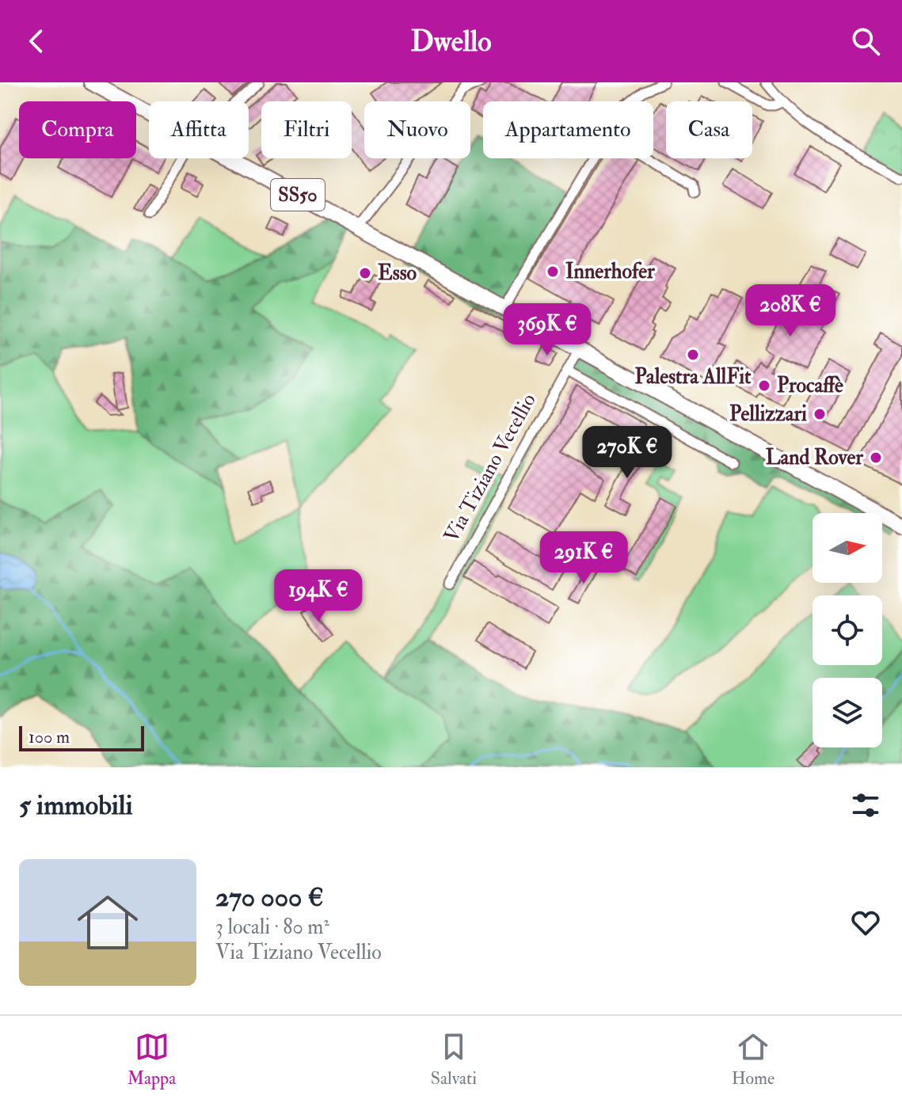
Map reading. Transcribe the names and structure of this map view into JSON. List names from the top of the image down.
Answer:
{
  "streets": {
    "main road": ["SS50"],
    "street": ["Via Tiziano Vecellio"]
  },
  "places": [
    "Innerhofer",
    "Esso",
    "Palestra AllFit",
    "Procaffè",
    "Pellizzari",
    "Land Rover"
  ],
  "scale_bar": "100 m",
  "north": "right",
  "page": {
    "header": "Dwello",
    "chip": [
      "Compra",
      "Affitta",
      "Filtri",
      "Nuovo",
      "Appartamento",
      "Casa"
    ],
    "price": [
      "208K €",
      "369K €",
      "270K €",
      "291K €",
      "194K €"
    ],
    "scale": "100 m",
    "heading": "5 immobili",
    "list": [
      {
        "name": "270 000 €",
        "note": "3 locali · 80 m² · Via Tiziano Vecellio"
      }
    ],
    "tabs": ["Mappa", "Salvati", "Home"]
  }
}
